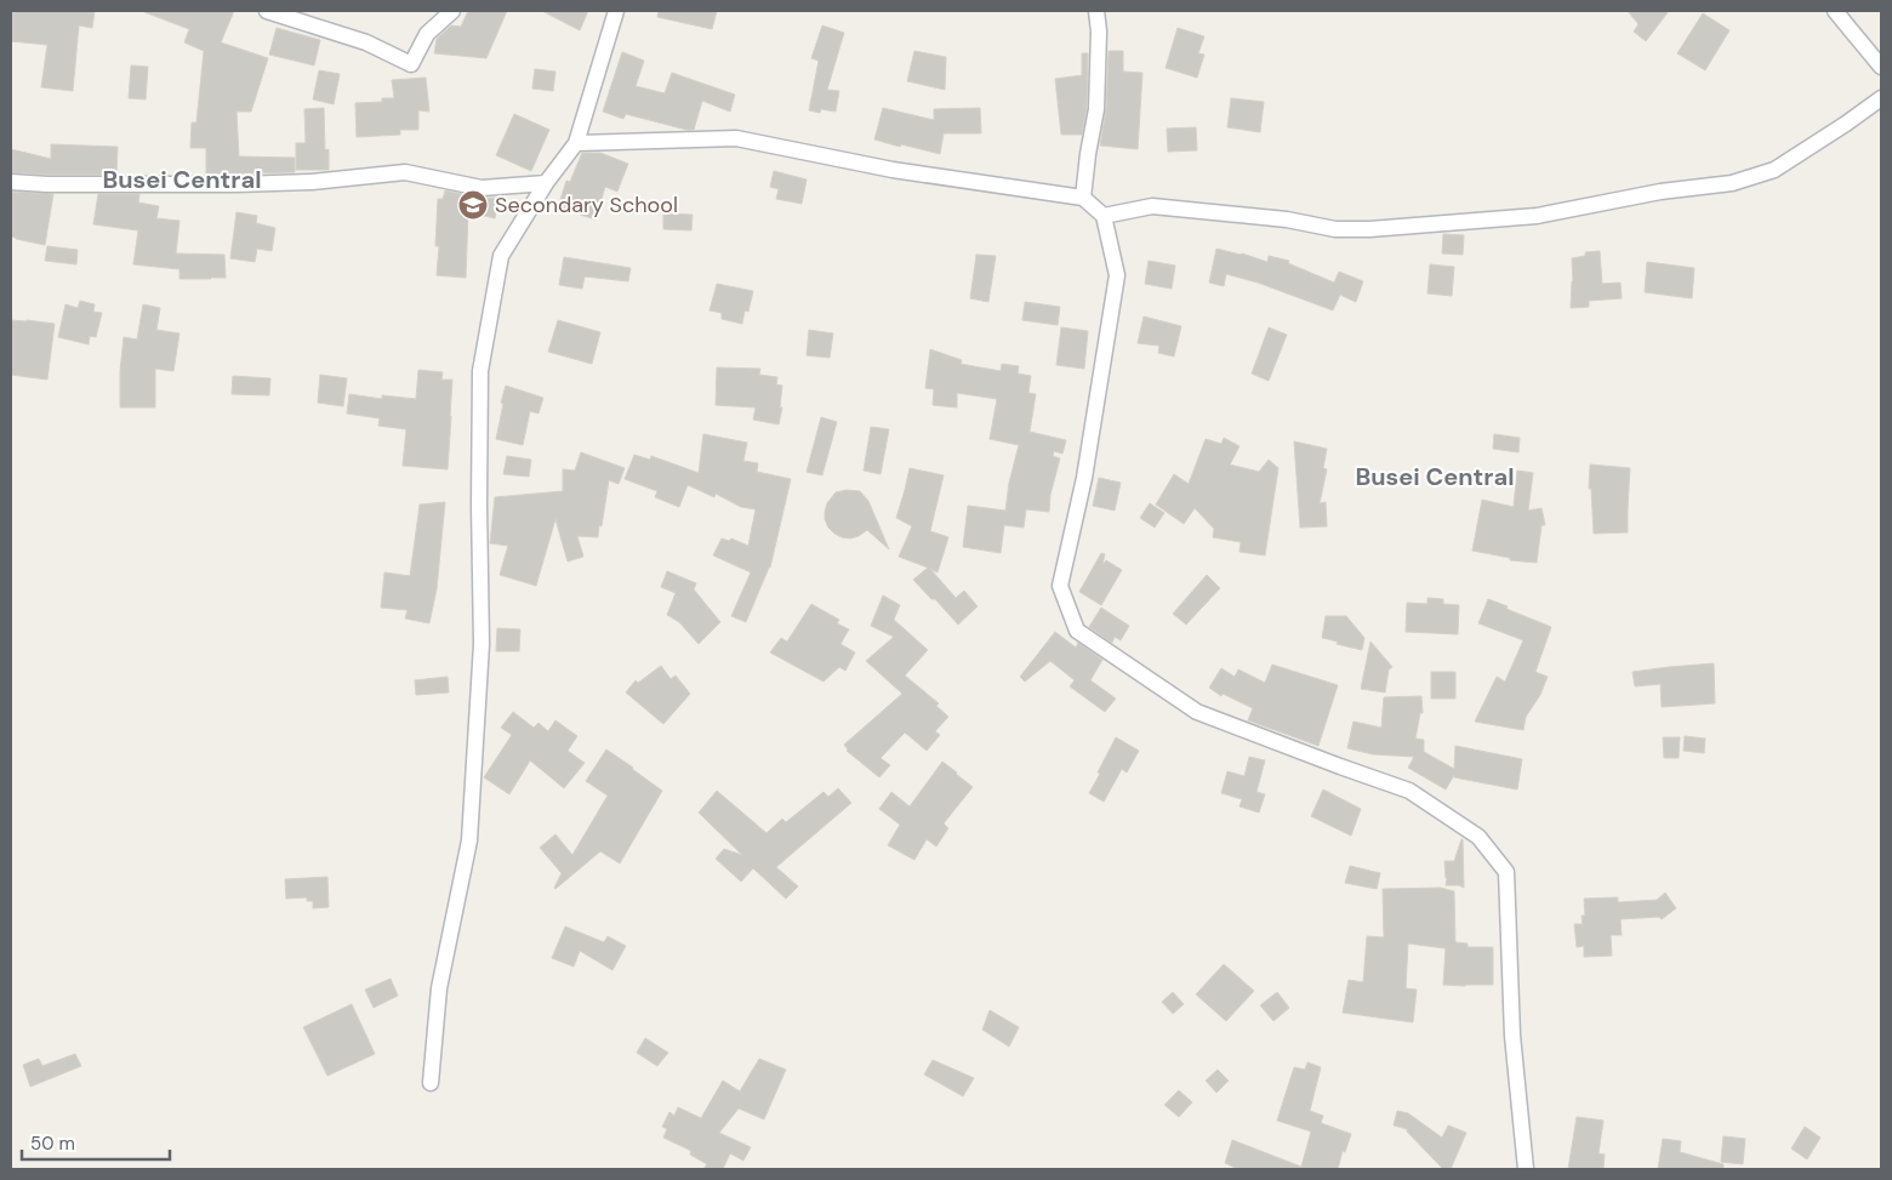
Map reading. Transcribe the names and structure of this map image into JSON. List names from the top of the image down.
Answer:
{
  "districts": ["Busei Central", "Busei Central"],
  "places": {
    "school or university": ["Secondary School"]
  },
  "scale_bar": "50 m"
}
